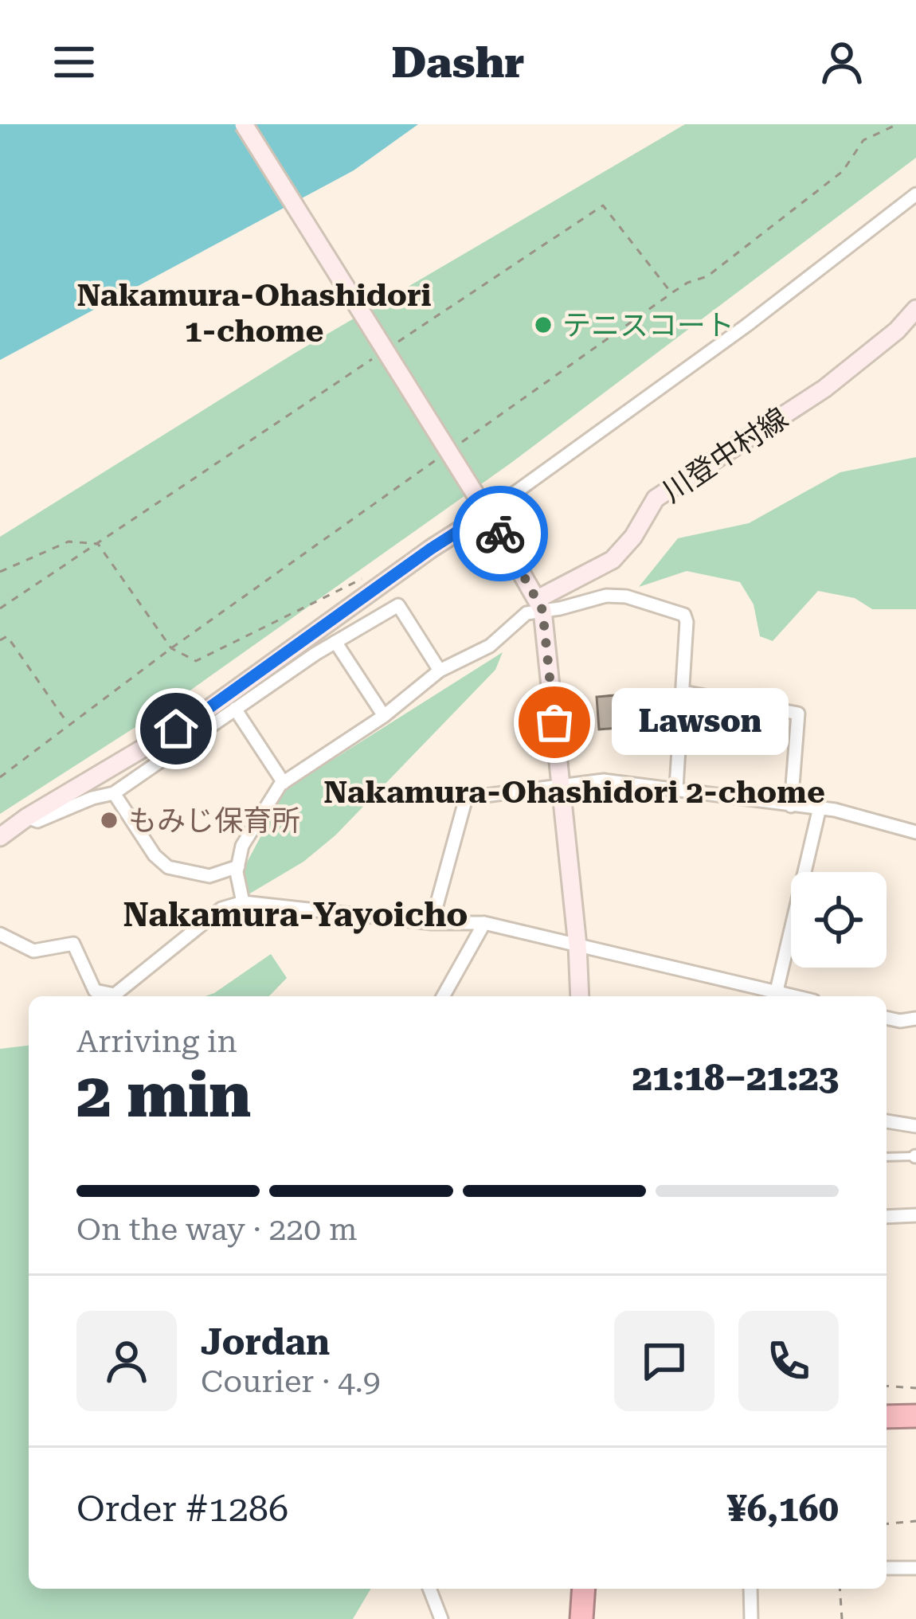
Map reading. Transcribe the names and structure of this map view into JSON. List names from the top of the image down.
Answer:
{
  "streets": {
    "main road": ["川登中村線"]
  },
  "districts": ["Nakamura-Ohashidori 1-chome", "Nakamura-Ohashidori 2-chome", "Nakamura-Yayoicho"],
  "places": ["テニスコート", "Lawson", "もみじ保育所"],
  "page": {
    "header": "Dashr",
    "bubble": "Lawson",
    "heading": ["2 min", "Arriving in", "21:18–21:23"],
    "panel": [
      "Jordan",
      "Courier · 4.9",
      "Order #1286",
      "¥6,160"
    ],
    "bar": "On the way · 220 m"
  }
}
